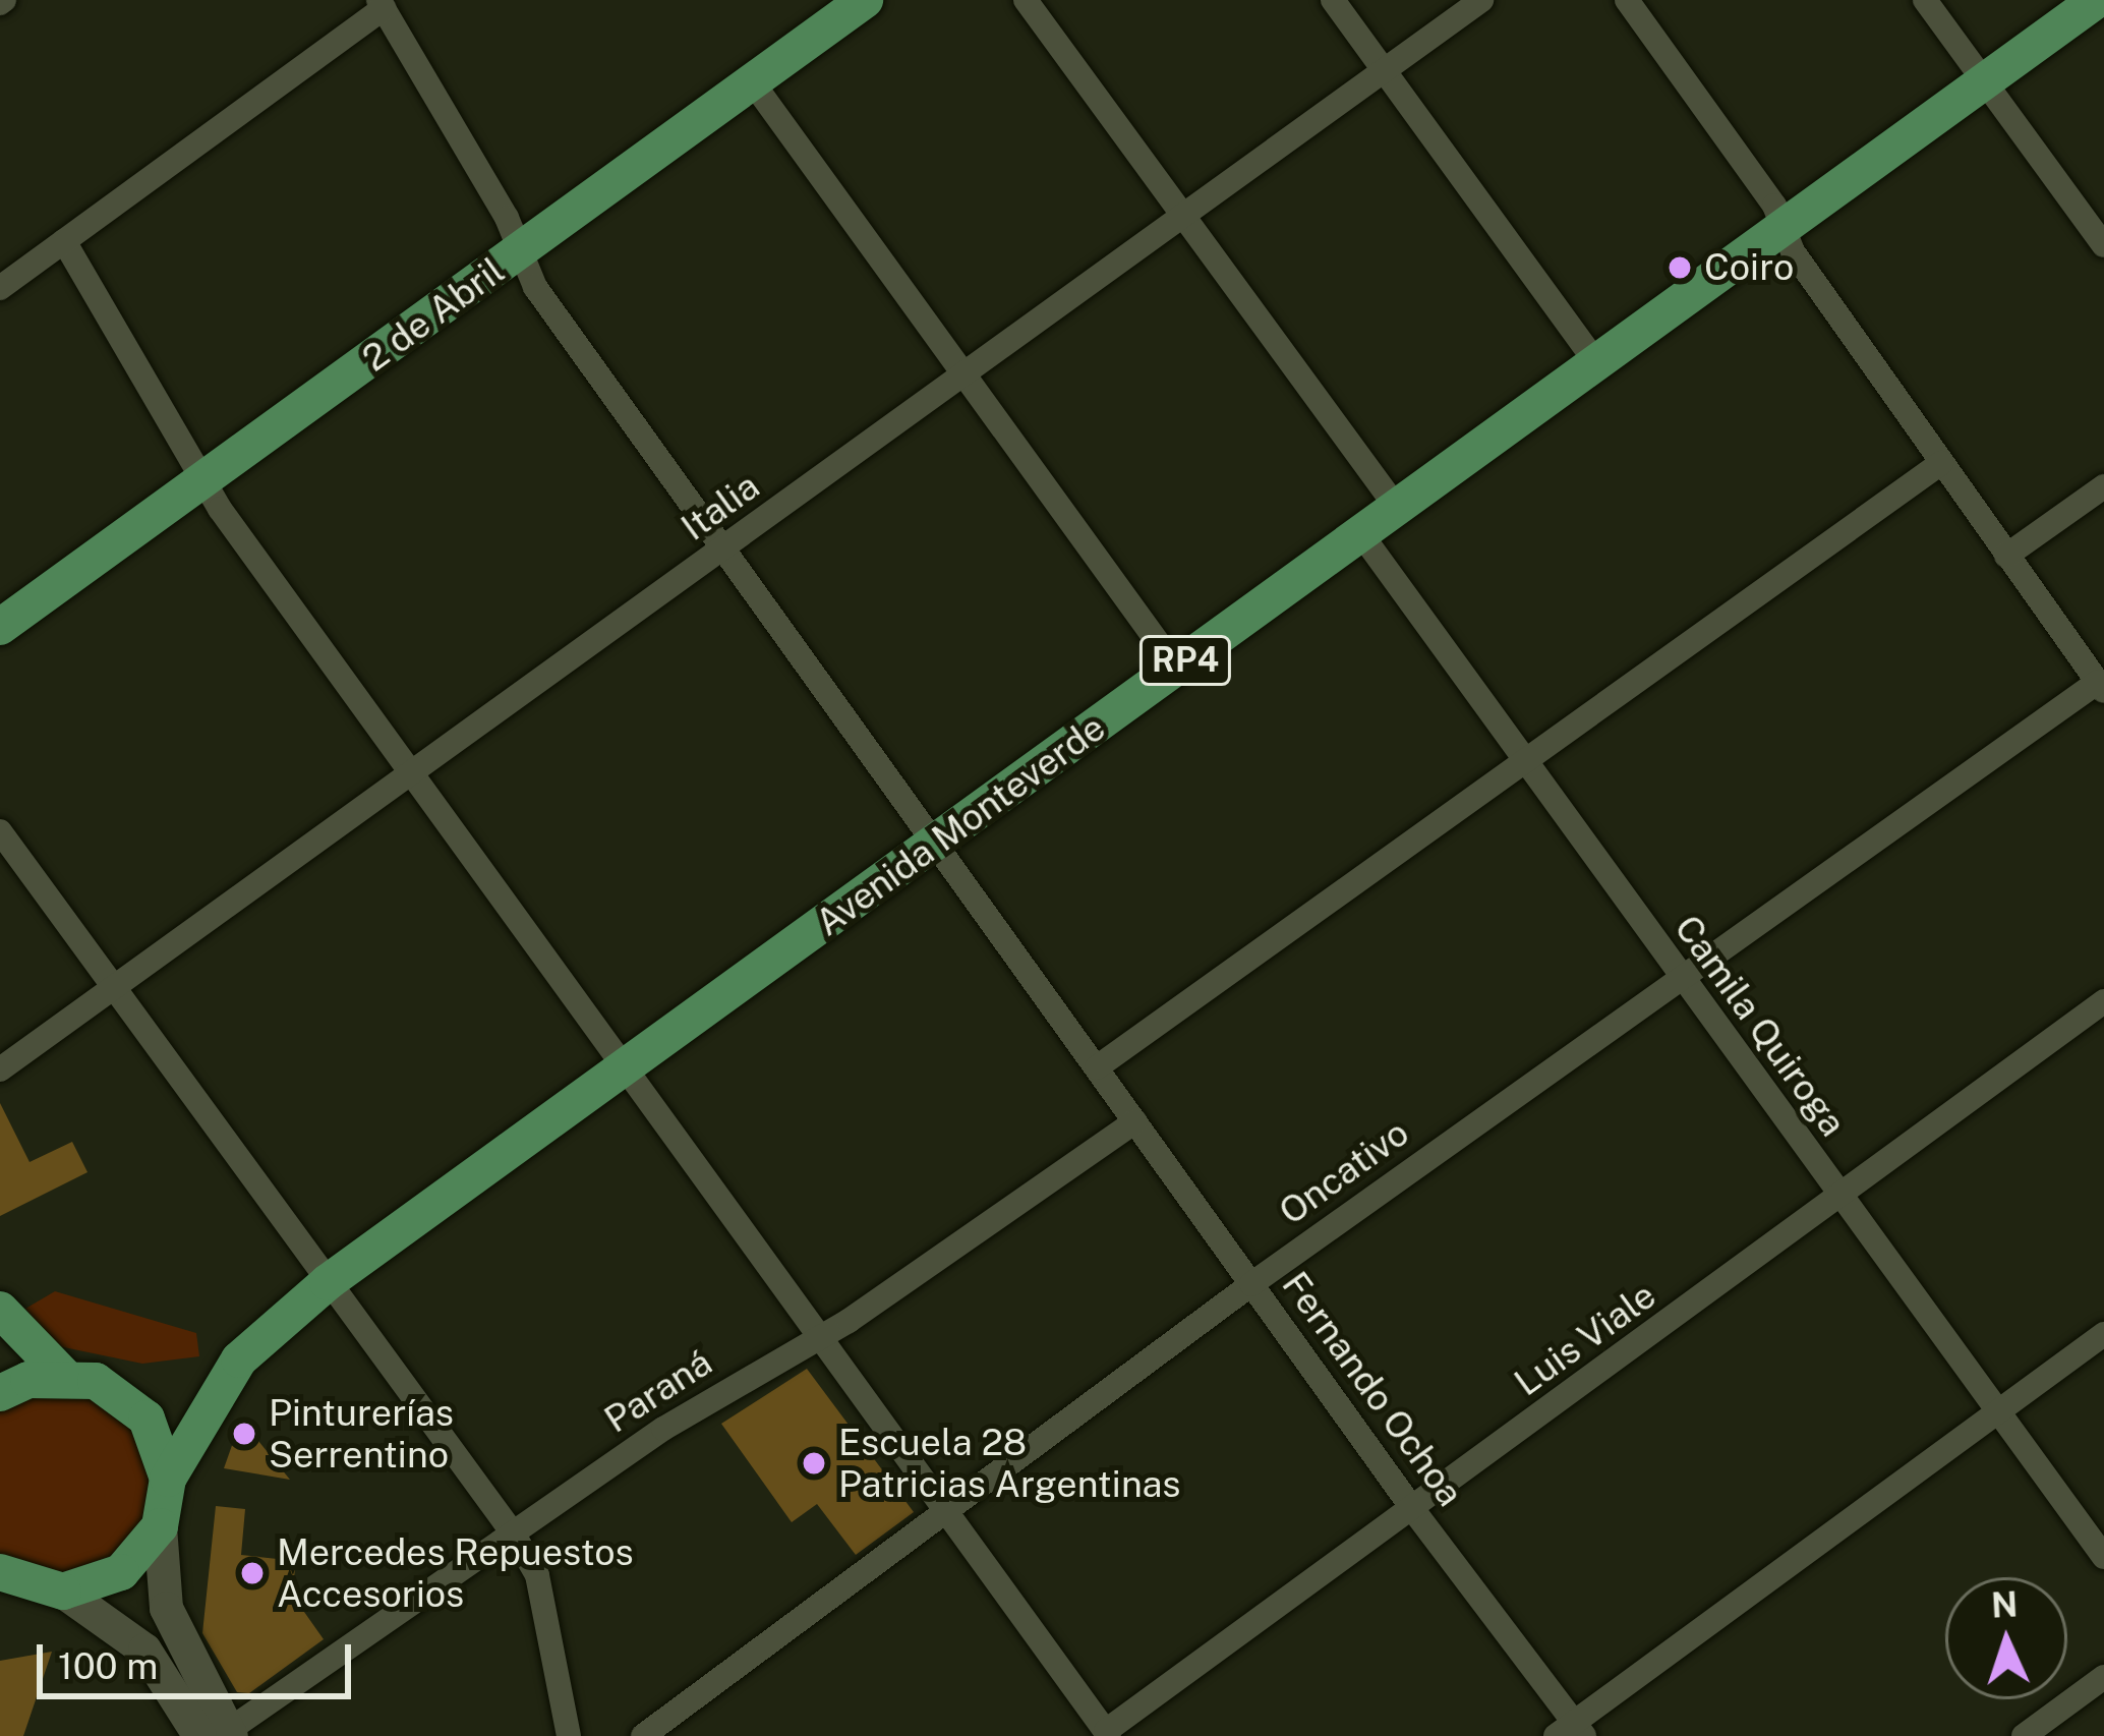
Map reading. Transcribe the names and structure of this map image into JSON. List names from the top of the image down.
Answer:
{
  "streets": {
    "main road": ["2 de Abril", "RP4", "Avenida Monteverde"],
    "street": [
      "Italia",
      "Camila Quiroga",
      "Oncativo",
      "Luis Viale",
      "Fernando Ochoa",
      "Paraná"
    ]
  },
  "crossings": [
    ["2 de Abril", "Fernando Ochoa"],
    ["Italia", "Fernando Ochoa"],
    ["RP4", "Avenida Monteverde"],
    ["Avenida Monteverde", "Camila Quiroga"],
    ["Avenida Monteverde", "Fernando Ochoa"],
    ["Camila Quiroga", "Oncativo"],
    ["Camila Quiroga", "Luis Viale"],
    ["Oncativo", "Fernando Ochoa"],
    ["Luis Viale", "Fernando Ochoa"],
    ["Fernando Ochoa", "Paraná"]
  ],
  "places": [
    "Coiro",
    "Pinturerías Serrentino",
    "Escuela 28 Patricias Argentinas",
    "Mercedes Repuestos Accesorios"
  ],
  "scale_bar": "100 m",
  "north": "top"
}
